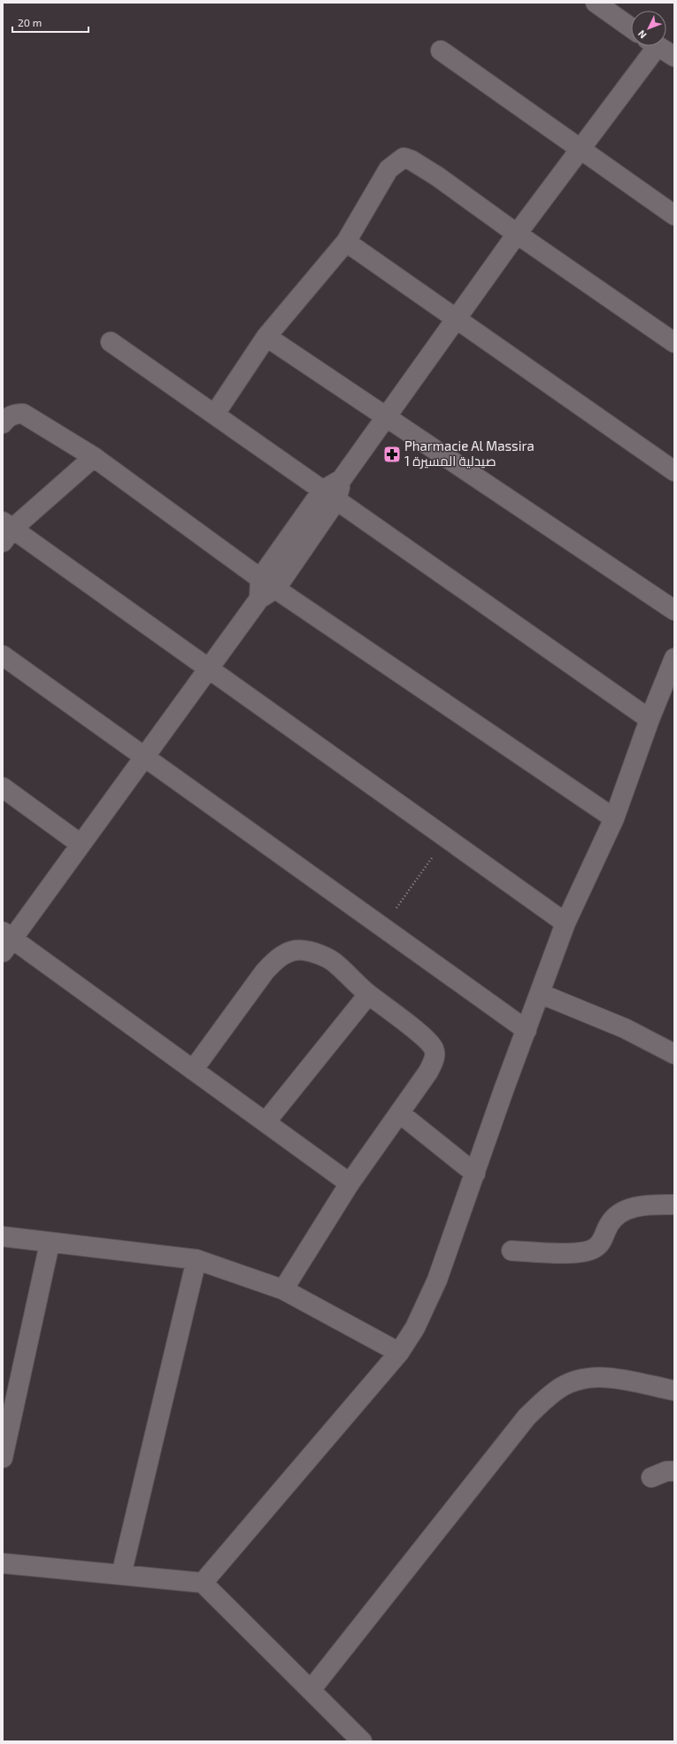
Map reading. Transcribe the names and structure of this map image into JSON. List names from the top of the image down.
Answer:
{
  "places": {
    "pharmacy": ["Pharmacie Al Massira 1 صيدلية المسيرة"]
  },
  "scale_bar": "20 m",
  "north": "bottom left"
}
